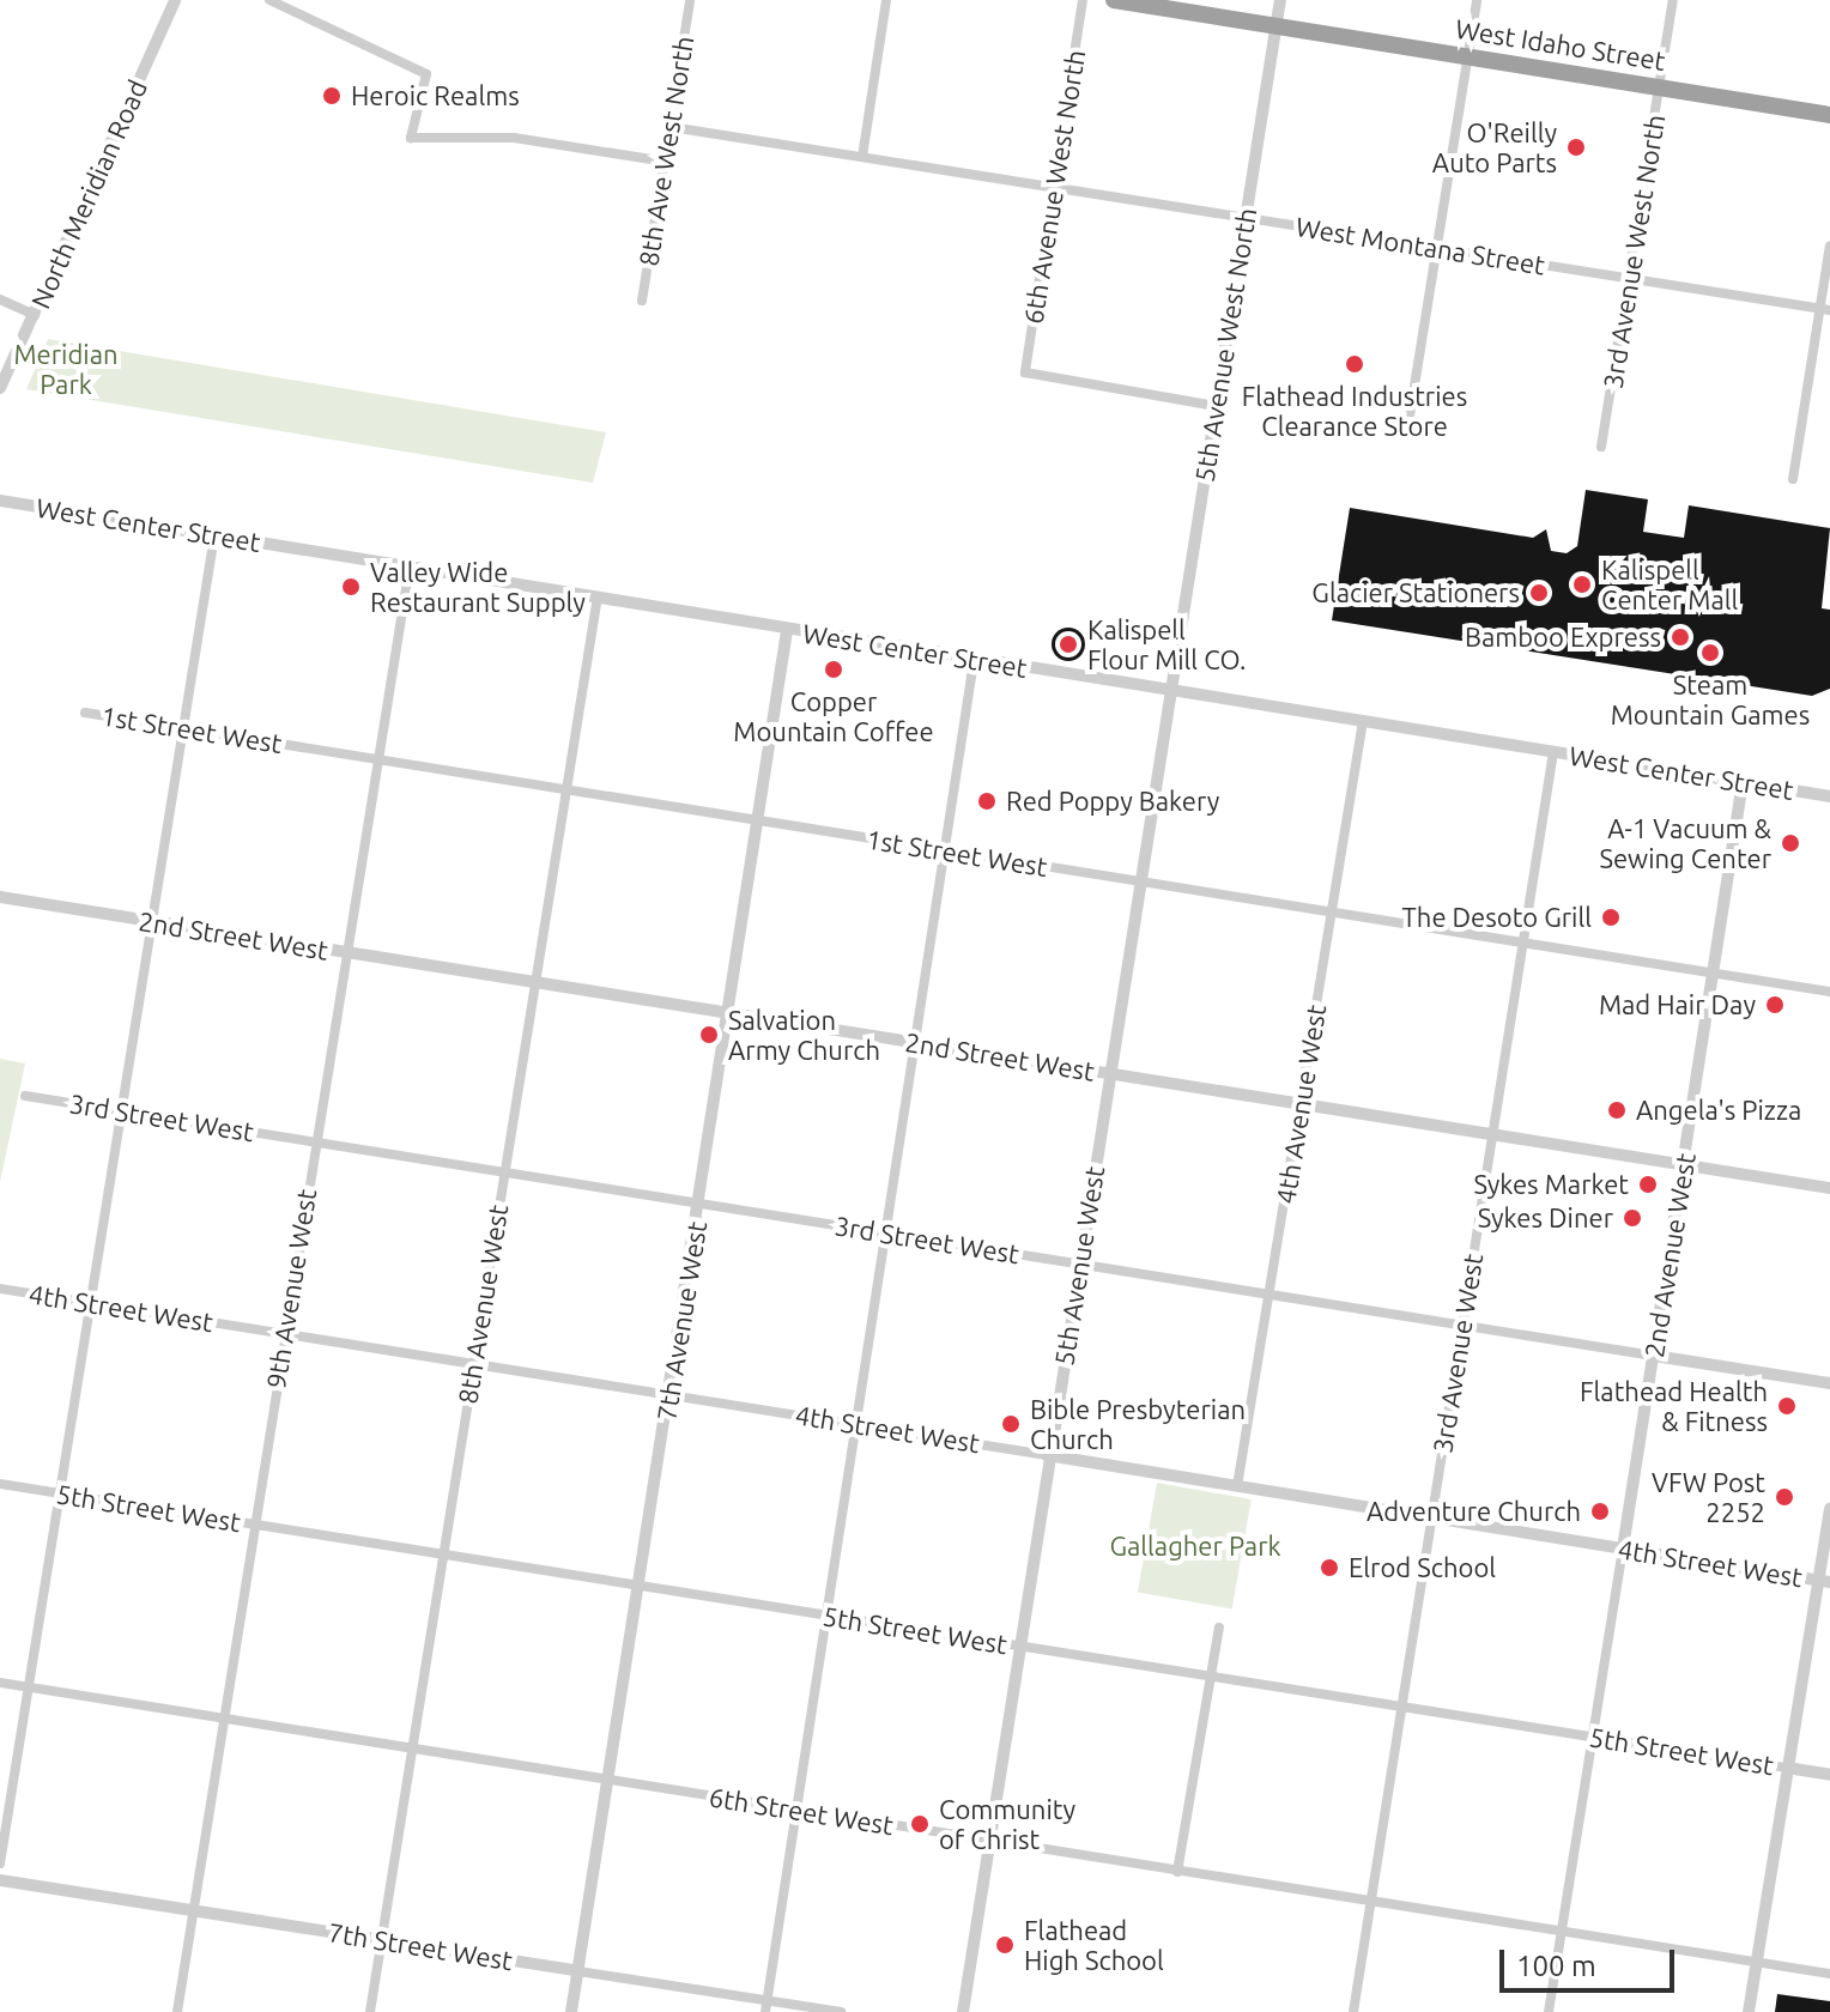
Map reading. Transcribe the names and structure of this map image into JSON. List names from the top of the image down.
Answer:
{
  "streets": {
    "highway": ["West Idaho Street"],
    "street": [
      "8th Ave West North",
      "6th Avenue West North",
      "North Meridian Road",
      "West Montana Street",
      "3rd Avenue West North",
      "5th Avenue West North",
      "West Center Street",
      "1st Street West",
      "2nd Street West",
      "4th Avenue West",
      "3rd Street West",
      "2nd Avenue West",
      "5th Avenue West",
      "9th Avenue West",
      "8th Avenue West",
      "4th Street West",
      "7th Avenue West",
      "3rd Avenue West",
      "5th Street West",
      "6th Street West",
      "7th Street West"
    ]
  },
  "crossings": [
    ["West Idaho Street", "3rd Avenue West North"],
    ["West Idaho Street", "5th Avenue West North"],
    ["8th Ave West North", "West Montana Street"],
    ["6th Avenue West North", "West Montana Street"],
    ["6th Avenue West North", "5th Avenue West North"],
    ["West Montana Street", "3rd Avenue West North"],
    ["West Montana Street", "5th Avenue West North"],
    ["5th Avenue West North", "West Center Street"],
    ["5th Avenue West North", "5th Avenue West"],
    ["West Center Street", "4th Avenue West"],
    ["West Center Street", "2nd Avenue West"],
    ["West Center Street", "5th Avenue West"],
    ["West Center Street", "9th Avenue West"],
    ["West Center Street", "8th Avenue West"],
    ["West Center Street", "7th Avenue West"],
    ["West Center Street", "3rd Avenue West"],
    ["1st Street West", "4th Avenue West"],
    ["1st Street West", "2nd Avenue West"],
    ["1st Street West", "5th Avenue West"],
    ["1st Street West", "9th Avenue West"],
    ["1st Street West", "8th Avenue West"],
    ["1st Street West", "7th Avenue West"],
    ["1st Street West", "3rd Avenue West"],
    ["2nd Street West", "4th Avenue West"],
    ["2nd Street West", "2nd Avenue West"],
    ["2nd Street West", "5th Avenue West"],
    ["2nd Street West", "9th Avenue West"],
    ["2nd Street West", "8th Avenue West"],
    ["2nd Street West", "7th Avenue West"],
    ["2nd Street West", "3rd Avenue West"],
    ["4th Avenue West", "3rd Street West"],
    ["4th Avenue West", "4th Street West"],
    ["3rd Street West", "2nd Avenue West"],
    ["3rd Street West", "5th Avenue West"],
    ["3rd Street West", "9th Avenue West"],
    ["3rd Street West", "8th Avenue West"],
    ["3rd Street West", "7th Avenue West"],
    ["3rd Street West", "3rd Avenue West"],
    ["2nd Avenue West", "4th Street West"],
    ["2nd Avenue West", "5th Street West"],
    ["2nd Avenue West", "6th Street West"],
    ["5th Avenue West", "4th Street West"],
    ["5th Avenue West", "5th Street West"],
    ["5th Avenue West", "6th Street West"],
    ["9th Avenue West", "4th Street West"],
    ["9th Avenue West", "5th Street West"],
    ["9th Avenue West", "6th Street West"],
    ["9th Avenue West", "7th Street West"],
    ["8th Avenue West", "4th Street West"],
    ["8th Avenue West", "5th Street West"],
    ["8th Avenue West", "6th Street West"],
    ["8th Avenue West", "7th Street West"],
    ["4th Street West", "7th Avenue West"],
    ["4th Street West", "3rd Avenue West"],
    ["7th Avenue West", "5th Street West"],
    ["7th Avenue West", "6th Street West"],
    ["7th Avenue West", "7th Street West"],
    ["3rd Avenue West", "5th Street West"],
    ["3rd Avenue West", "6th Street West"]
  ],
  "parks": ["Meridian Park", "Gallagher Park"],
  "places": [
    "Heroic Realms",
    "O'Reilly Auto Parts",
    "Flathead Industries Clearance Store",
    "Kalispell Center Mall",
    "Valley Wide Restaurant Supply",
    "Glacier Stationers",
    "Bamboo Express",
    "Kalispell Flour Mill CO.",
    "Steam Mountain Games",
    "Copper Mountain Coffee",
    "Red Poppy Bakery",
    "A-1 Vacuum & Sewing Center",
    "The Desoto Grill",
    "Mad Hair Day",
    "Salvation Army Church",
    "Angela's Pizza",
    "Sykes Market",
    "Sykes Diner",
    "Flathead Health & Fitness",
    "Bible Presbyterian Church",
    "VFW Post 2252",
    "Adventure Church",
    "Elrod School",
    "Community of Christ",
    "Flathead High School"
  ],
  "scale_bar": "100 m"
}
